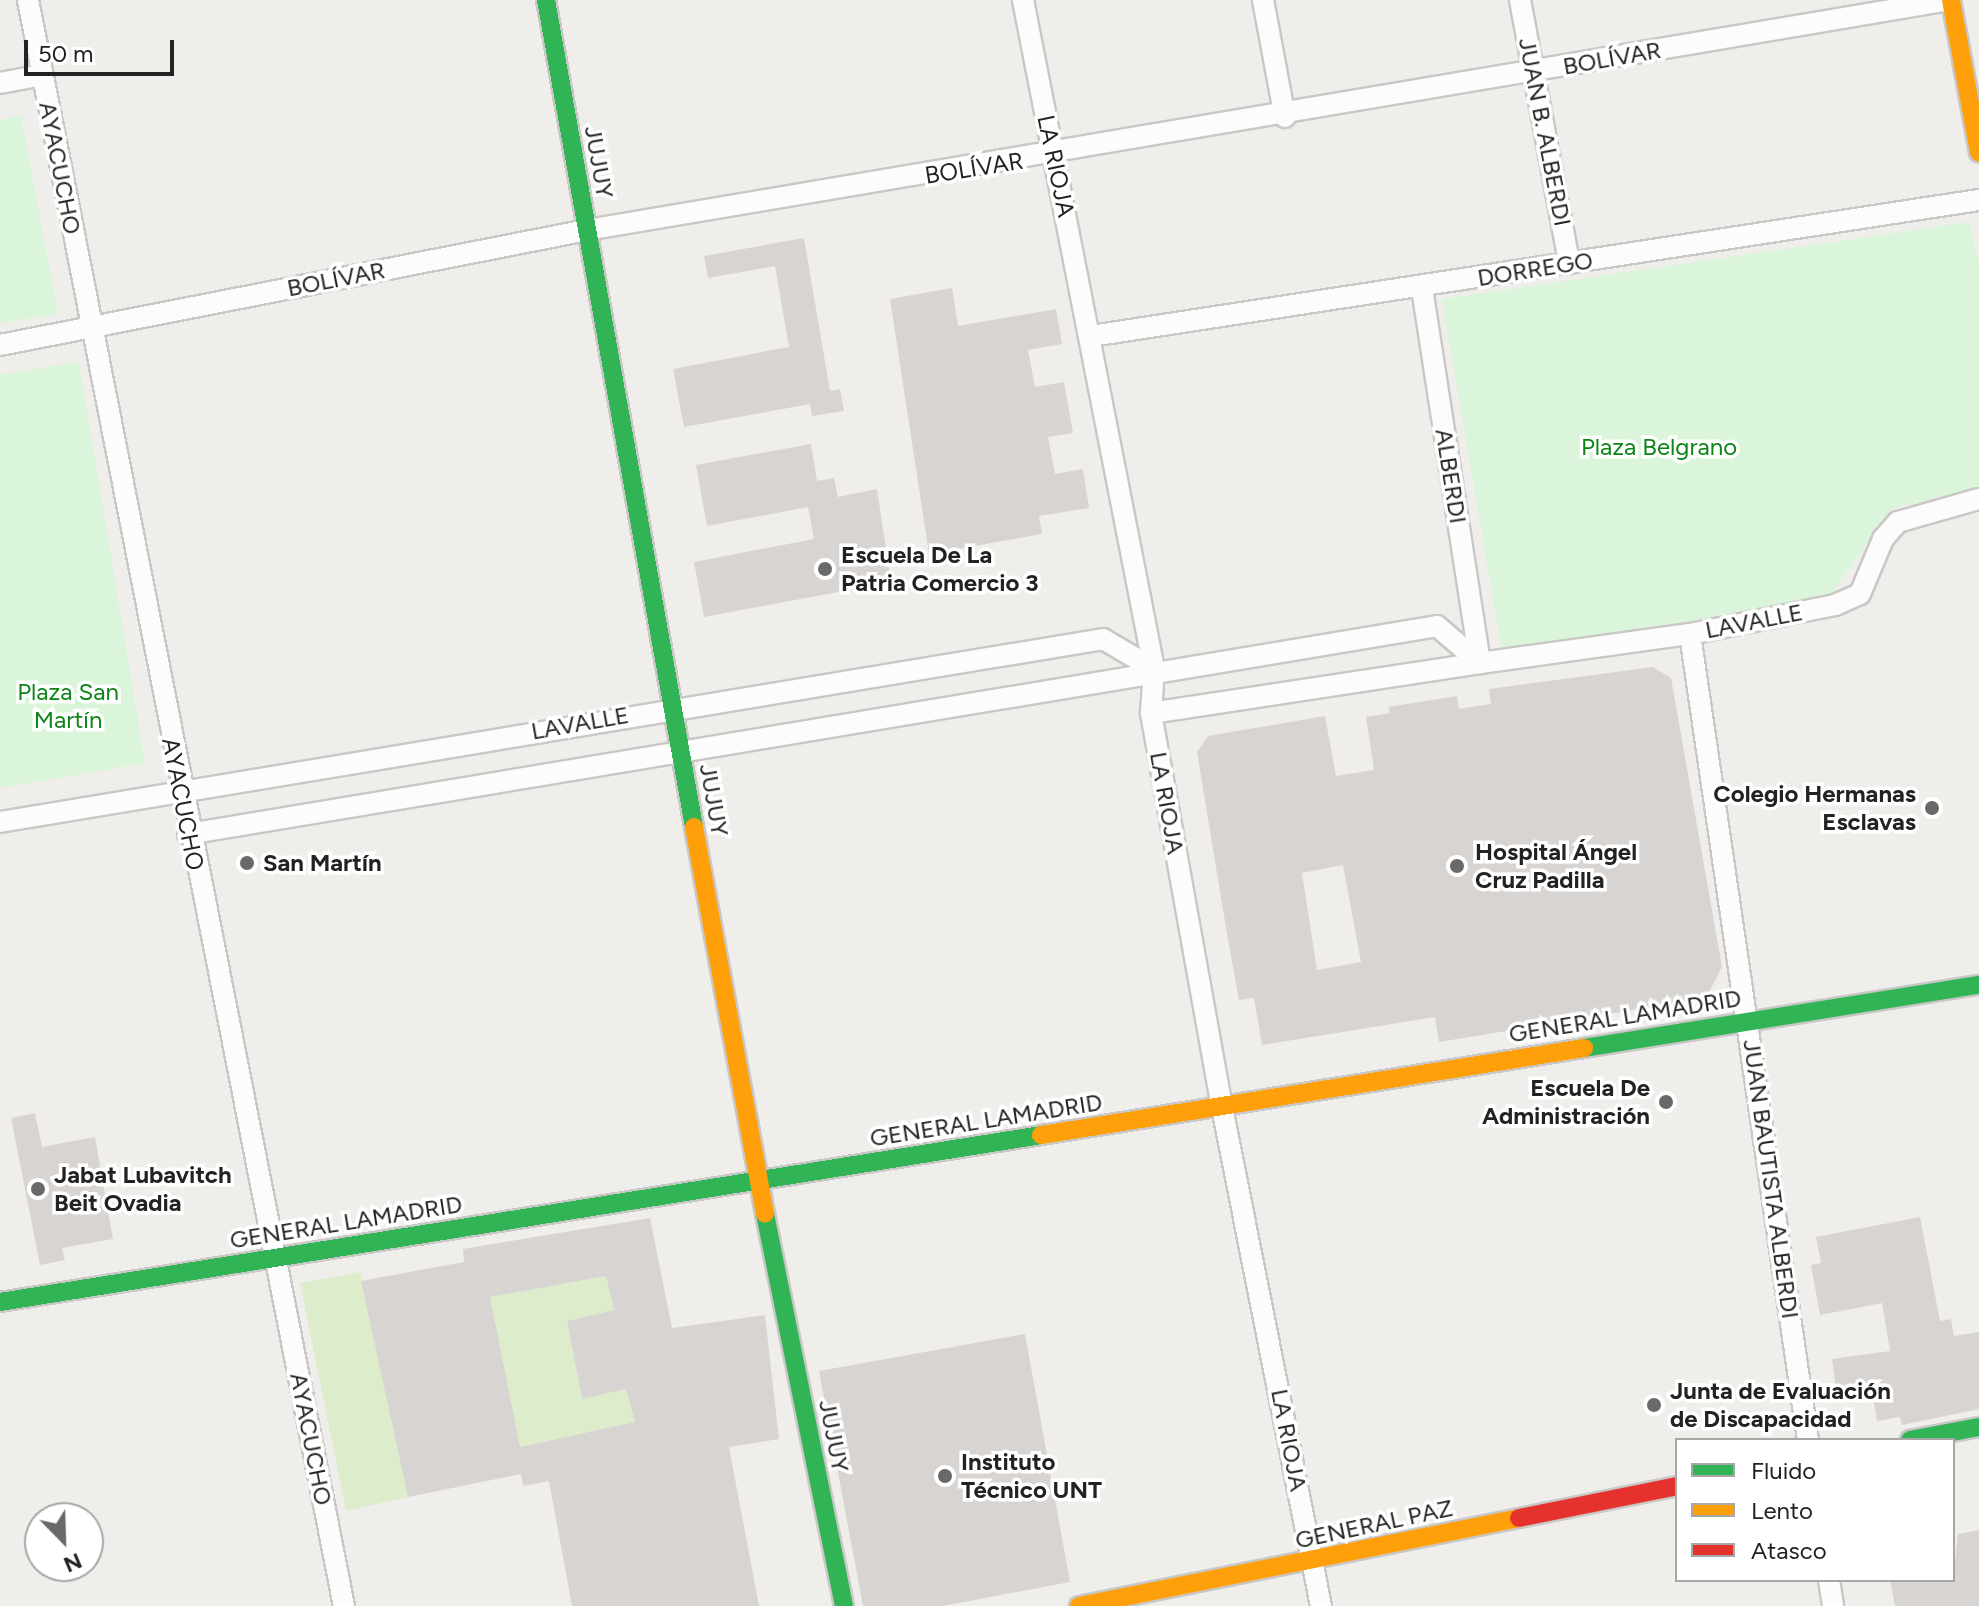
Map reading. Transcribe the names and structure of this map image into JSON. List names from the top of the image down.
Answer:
{
  "streets": {
    "street": [
      "BOLÍVAR",
      "JUAN B. ALBERDI",
      "JUJUY",
      "LA RIOJA",
      "AYACUCHO",
      "DORREGO",
      "ALBERDI",
      "LAVALLE",
      "GENERAL LAMADRID",
      "JUAN BAUTISTA ALBERDI",
      "GENERAL PAZ"
    ]
  },
  "crossings": [
    ["BOLÍVAR", "JUAN B. ALBERDI"],
    ["BOLÍVAR", "JUJUY"],
    ["BOLÍVAR", "LA RIOJA"],
    ["BOLÍVAR", "AYACUCHO"],
    ["JUAN B. ALBERDI", "DORREGO"],
    ["JUJUY", "LAVALLE"],
    ["JUJUY", "GENERAL LAMADRID"],
    ["LA RIOJA", "DORREGO"],
    ["LA RIOJA", "LAVALLE"],
    ["LA RIOJA", "GENERAL LAMADRID"],
    ["LA RIOJA", "GENERAL PAZ"],
    ["AYACUCHO", "LAVALLE"],
    ["AYACUCHO", "GENERAL LAMADRID"],
    ["DORREGO", "ALBERDI"],
    ["ALBERDI", "LAVALLE"],
    ["LAVALLE", "JUAN BAUTISTA ALBERDI"],
    ["GENERAL LAMADRID", "JUAN BAUTISTA ALBERDI"]
  ],
  "parks": ["Plaza Belgrano", "Plaza San Martín"],
  "places": [
    "Escuela De La Patria Comercio 3",
    "Colegio Hermanas Esclavas",
    "San Martín",
    "Hospital Ángel Cruz Padilla",
    "Escuela De Administración",
    "Jabat Lubavitch Beit Ovadia",
    "Junta de Evaluación de Discapacidad",
    "Instituto Técnico UNT"
  ],
  "legend": ["Fluido", "Lento", "Atasco"],
  "scale_bar": "50 m",
  "north": "bottom right"
}
